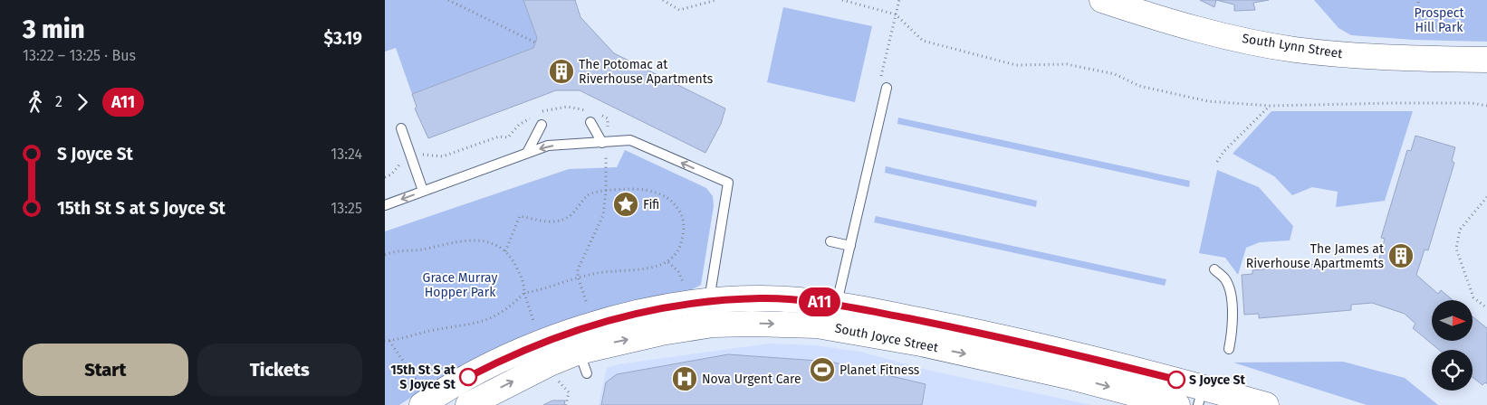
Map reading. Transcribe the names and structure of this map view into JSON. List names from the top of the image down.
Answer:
{
  "streets": {
    "main road": ["South Lynn Street", "South Joyce Street"]
  },
  "parks": ["Prospect Hill Park", "Grace Murray Hopper Park"],
  "places": {
    "building": ["The Potomac at Riverhouse Apartments", "The James at Riverhouse Apartmemts"],
    "place": ["Fifi"],
    "sports": ["Planet Fitness"],
    "other": ["15th St S at S Joyce St", "S Joyce St"],
    "hospital": ["Nova Urgent Care"]
  },
  "lines": ["bus line A11"],
  "north": "right",
  "page": {
    "heading": ["3 min", "13:22 – 13:25 · Bus", "$3.19"],
    "on_map": "A11",
    "legs": ["2", "A11"],
    "list": [
      {
        "name": "S Joyce St",
        "value": "13:24"
      },
      {
        "name": "15th St S at S Joyce St",
        "value": "13:25"
      }
    ],
    "buttons": ["Start", "Tickets"]
  }
}
